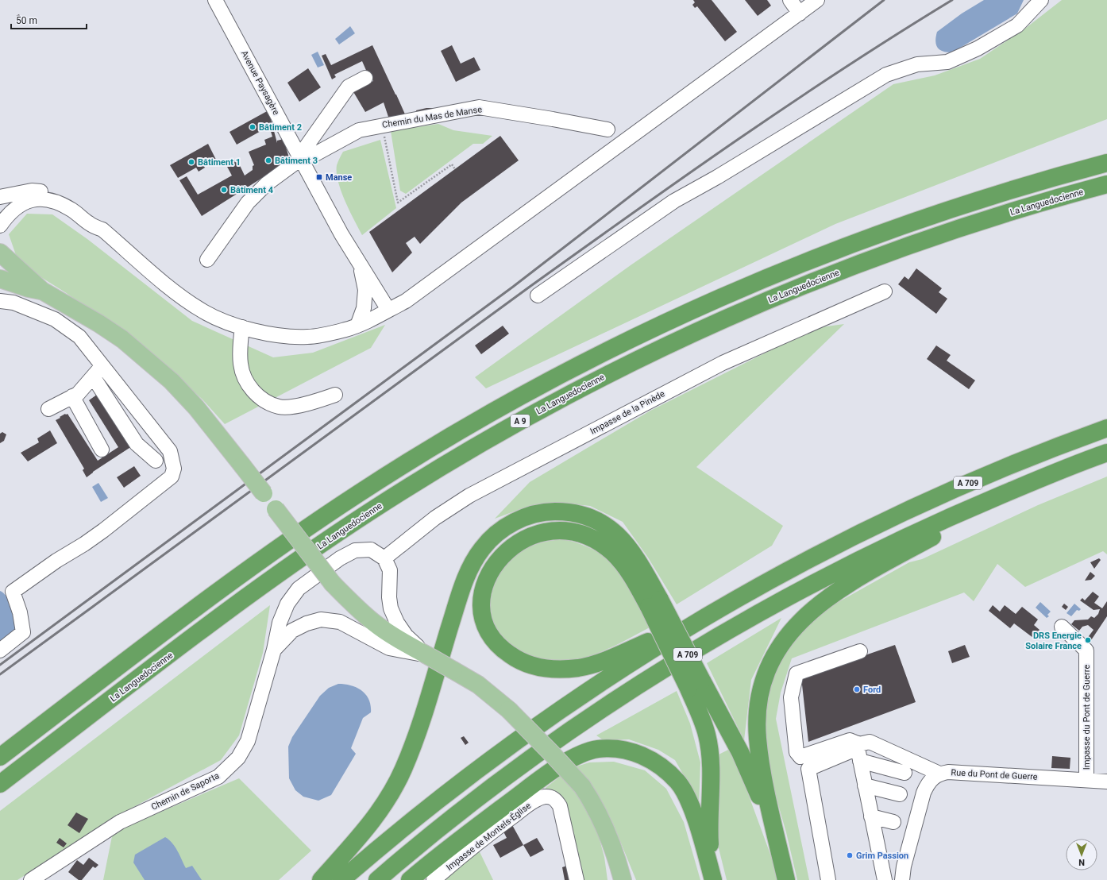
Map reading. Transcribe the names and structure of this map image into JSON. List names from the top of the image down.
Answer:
{
  "streets": {
    "highway": ["La Languedocienne", "A 9", "A 709"],
    "street": [
      "Avenue Paysagère",
      "Chemin du Mas de Manse",
      "Impasse de la Pinède",
      "Impasse du Pont de Guerre",
      "Rue du Pont de Guerre",
      "Chemin de Saporta",
      "Impasse de Montels-Église"
    ]
  },
  "crossings": [
    ["Avenue Paysagère", "Chemin du Mas de Manse"],
    ["Impasse de la Pinède", "Chemin de Saporta"],
    ["Impasse du Pont de Guerre", "Rue du Pont de Guerre"]
  ],
  "places": {
    "other": [
      "Bâtiment 2",
      "Bâtiment 3",
      "Bâtiment 1",
      "Bâtiment 4",
      "DRS Energie Solaire France",
      "Ford",
      "Grim Passion"
    ],
    "transit": ["Manse"]
  },
  "scale_bar": "50 m",
  "north": "bottom"
}
